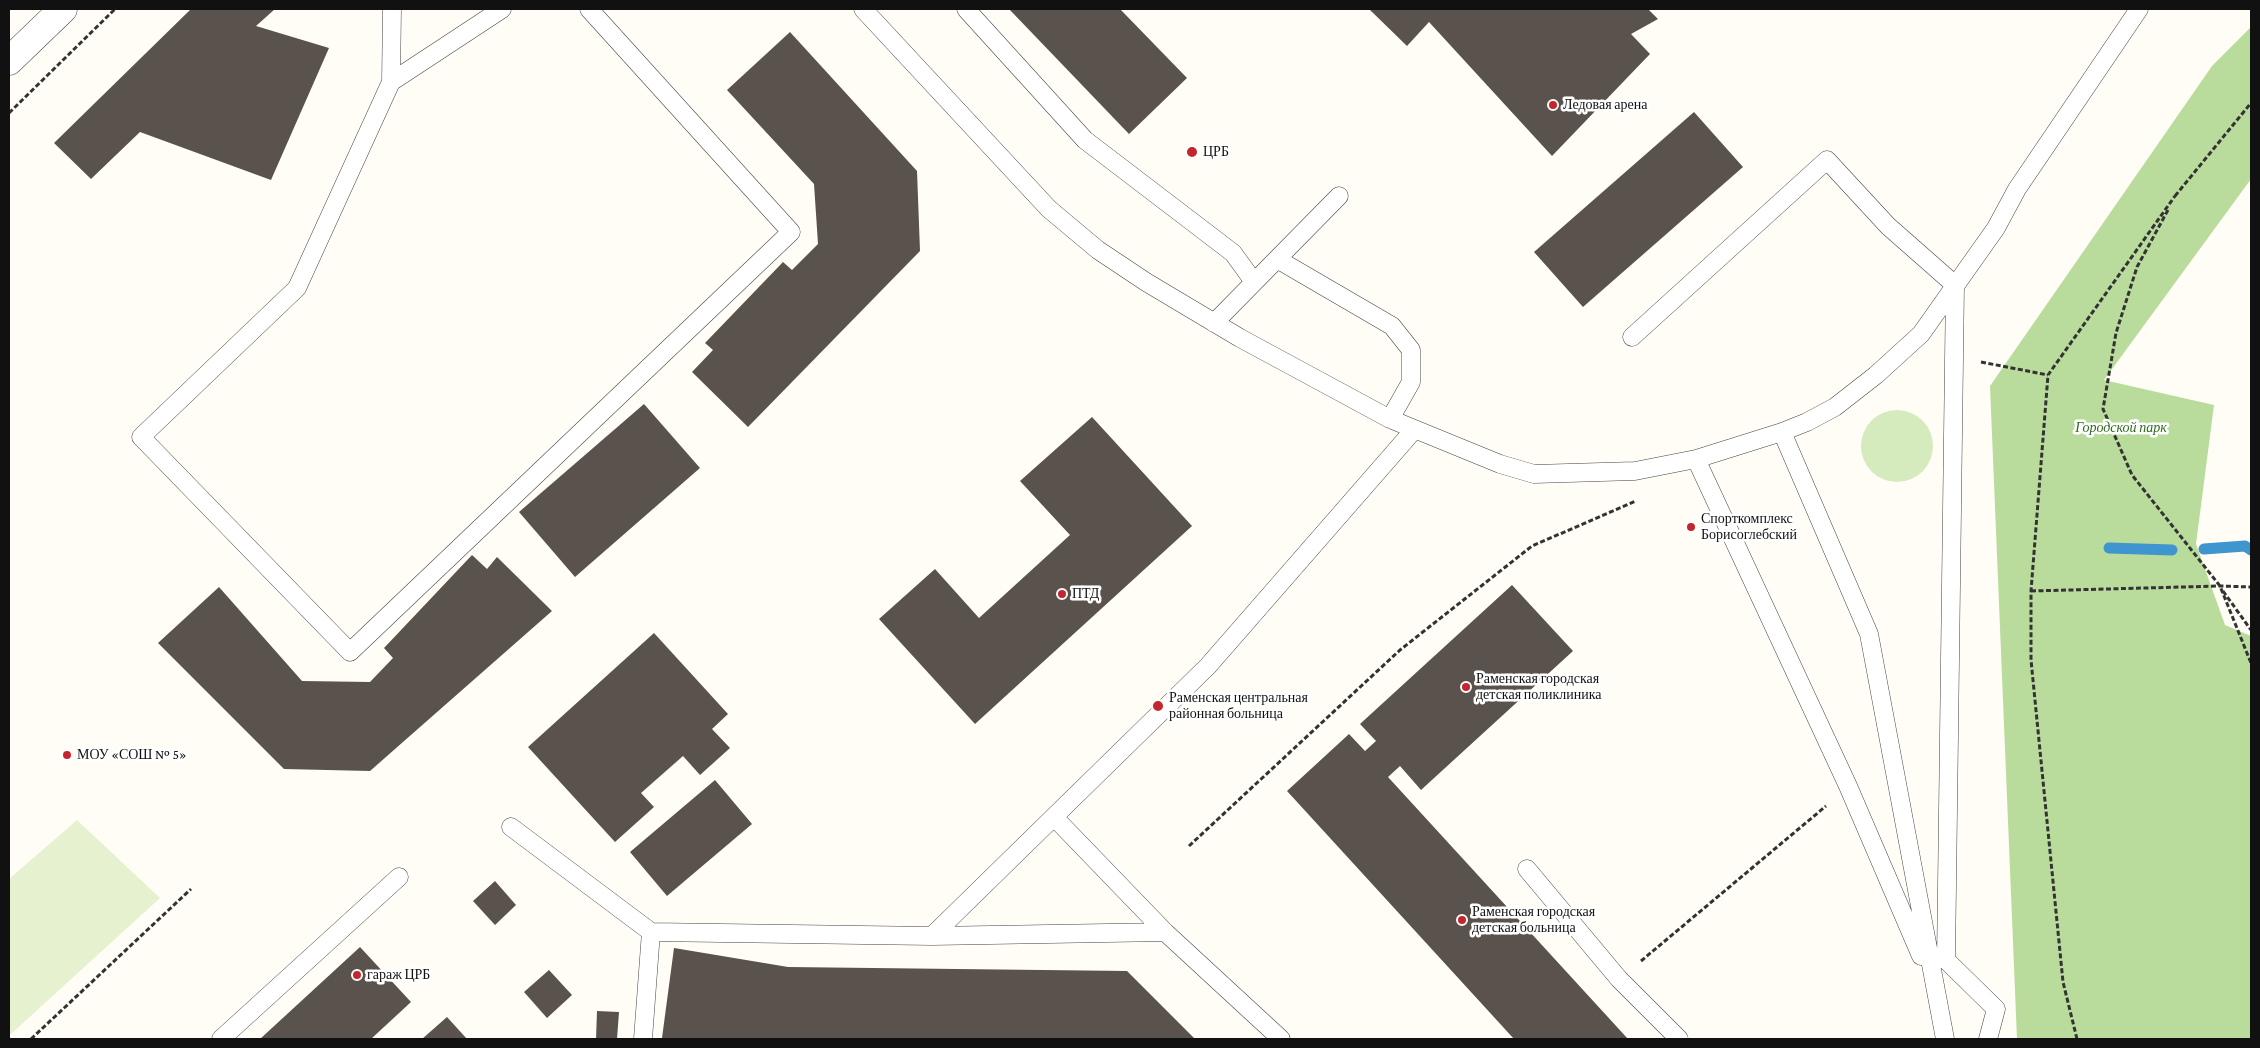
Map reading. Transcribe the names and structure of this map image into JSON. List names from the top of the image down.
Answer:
{
  "parks": ["Городской парк"],
  "places": [
    "Ледовая арена",
    "ЦРБ",
    "Спорткомплекс Борисоглебский",
    "ПТД",
    "Раменская городская детская поликлиника",
    "Раменская центральная районная больница",
    "МОУ «СОШ № 5»",
    "Раменская городская детская больница",
    "гараж ЦРБ"
  ]
}
